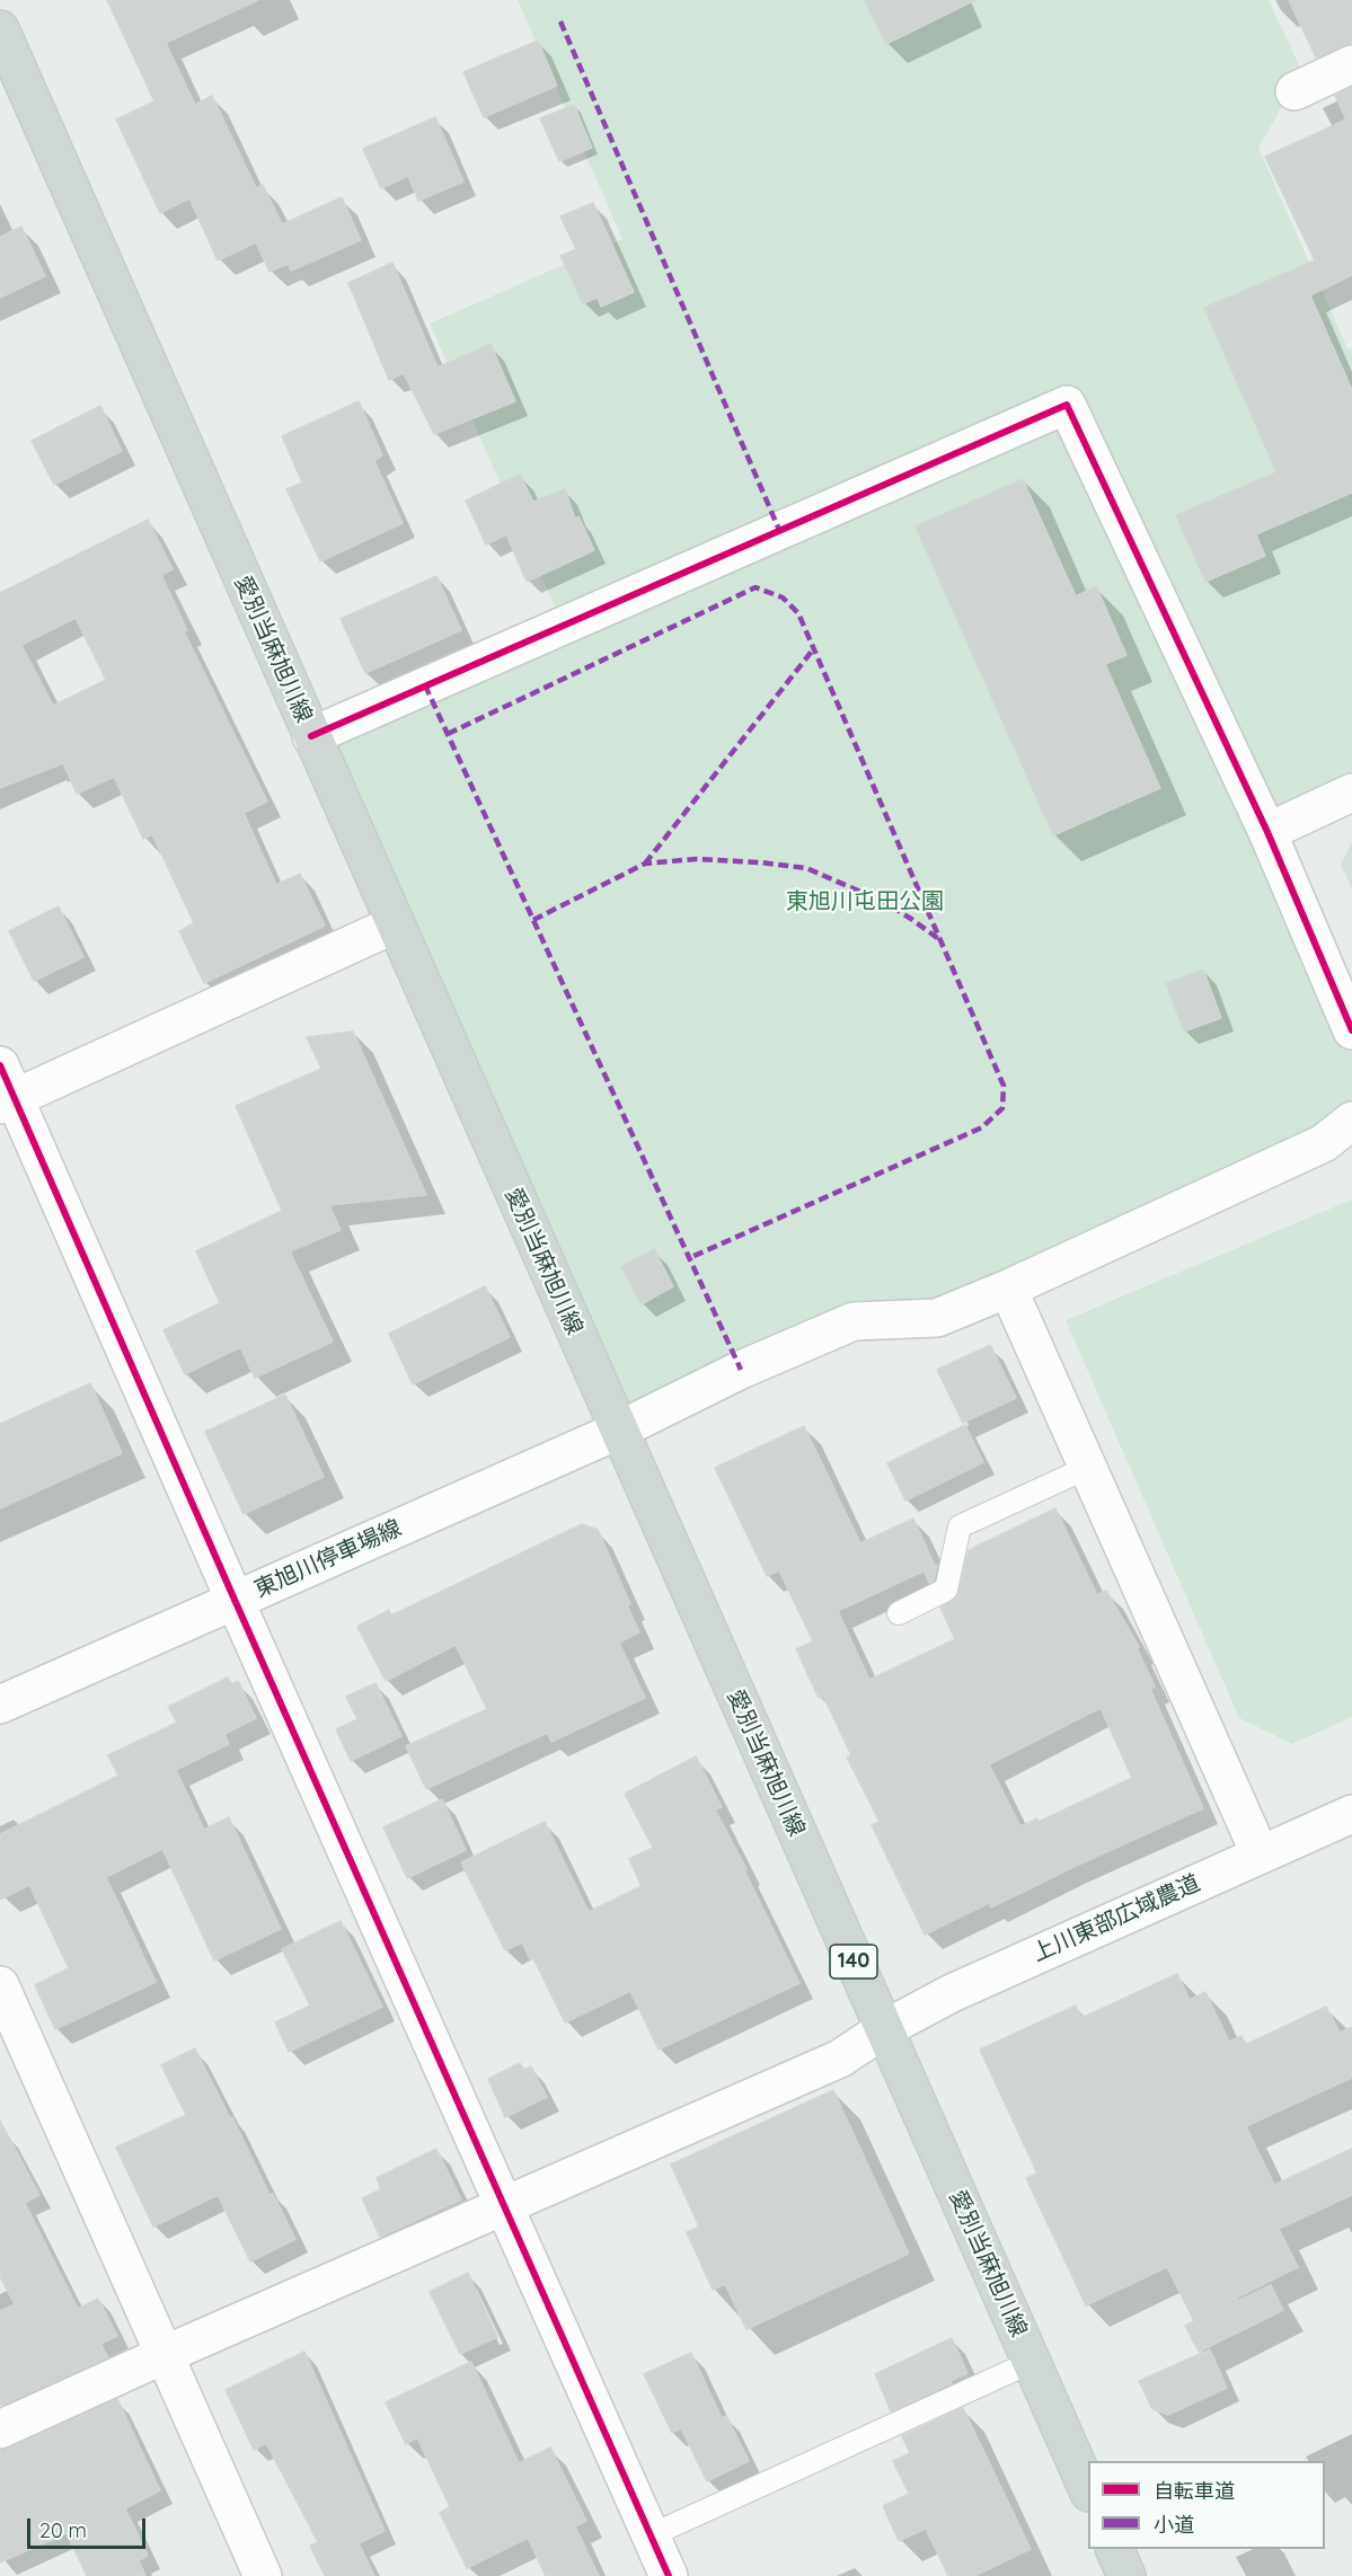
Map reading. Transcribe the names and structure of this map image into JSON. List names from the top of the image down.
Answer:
{
  "streets": {
    "main road": ["愛別当麻旭川線", "140"],
    "street": ["東旭川停車場線", "上川東部広域農道"]
  },
  "crossings": [
    ["愛別当麻旭川線", "東旭川停車場線"],
    ["愛別当麻旭川線", "上川東部広域農道"]
  ],
  "parks": ["東旭川屯田公園"],
  "legend": ["自転車道", "小道"],
  "scale_bar": "20 m"
}
